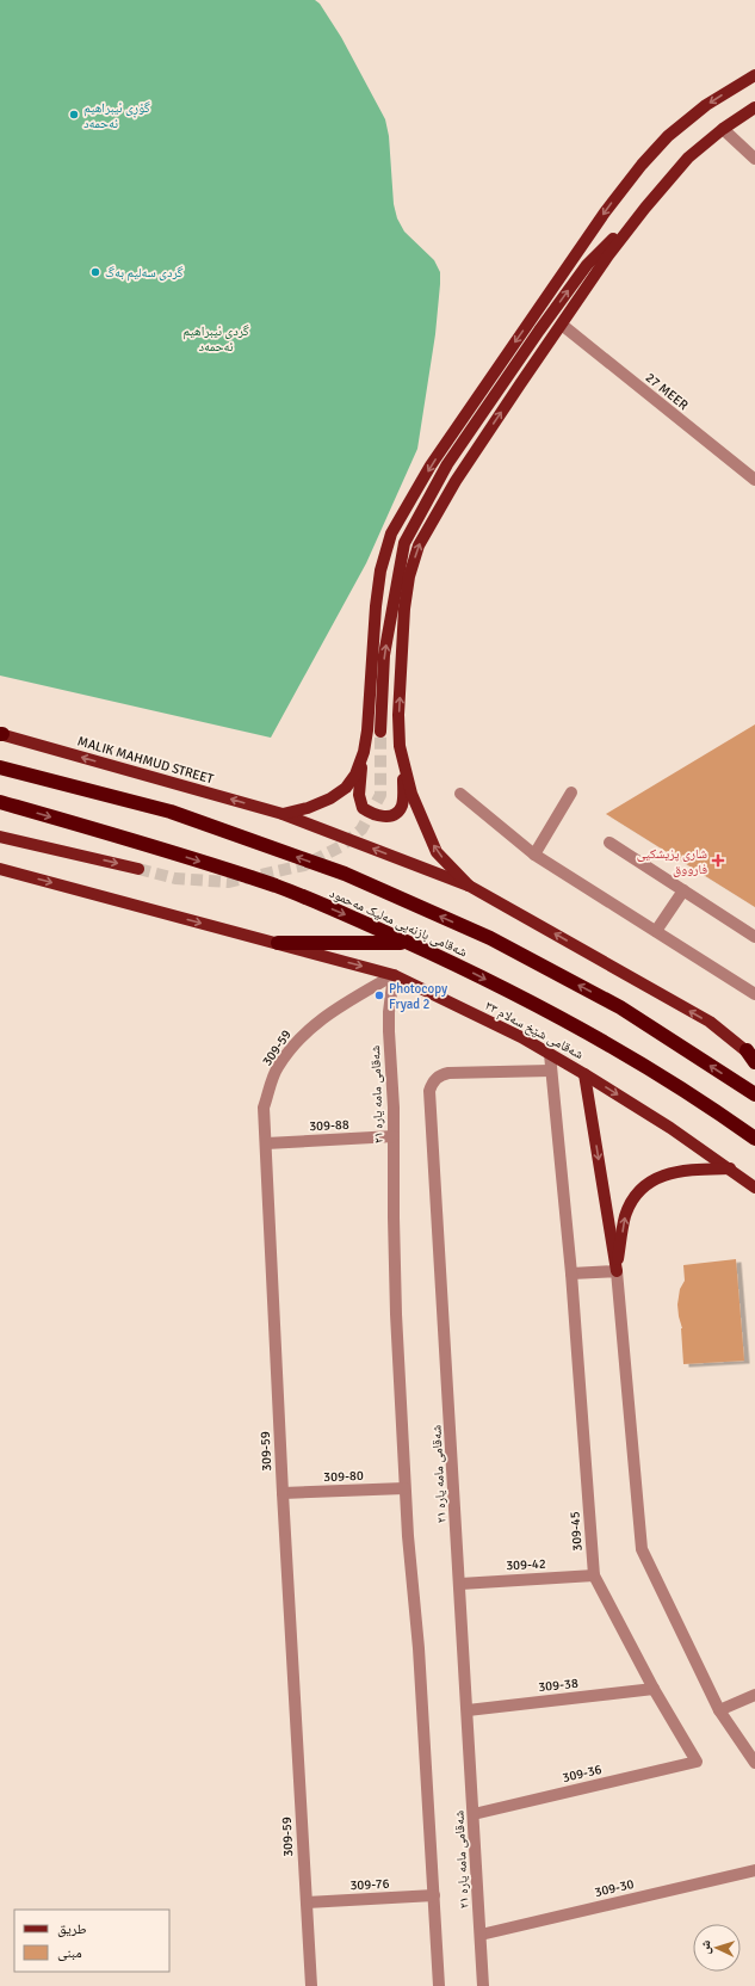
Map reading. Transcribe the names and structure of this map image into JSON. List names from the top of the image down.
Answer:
{
  "streets": {
    "highway": ["شەقامی بازنەیی مەلیک مەحمود"],
    "main road": ["MALIK MAHMUD STREET", "شەقامی شێخ سەلام ٣٣"],
    "street": [
      "27 MEER",
      "309-59",
      "شەقامی مامە یارە ٢١",
      "309-88",
      "309-80",
      "309-45",
      "309-42",
      "309-38",
      "309-36",
      "309-76",
      "309-30"
    ]
  },
  "crossings": [
    ["شەقامی شێخ سەلام ٣٣", "309-59"],
    ["شەقامی شێخ سەلام ٣٣", "شەقامی مامە یارە ٢١"],
    ["شەقامی شێخ سەلام ٣٣", "309-45"],
    ["309-59", "شەقامی مامە یارە ٢١"],
    ["309-59", "309-88"],
    ["309-59", "309-80"],
    ["309-59", "309-76"],
    ["شەقامی مامە یارە ٢١", "309-88"],
    ["شەقامی مامە یارە ٢١", "309-80"],
    ["شەقامی مامە یارە ٢١", "309-45"],
    ["شەقامی مامە یارە ٢١", "309-42"],
    ["شەقامی مامە یارە ٢١", "309-38"],
    ["شەقامی مامە یارە ٢١", "309-36"],
    ["شەقامی مامە یارە ٢١", "309-76"],
    ["شەقامی مامە یارە ٢١", "309-30"],
    ["309-45", "309-42"],
    ["309-45", "309-38"],
    ["309-45", "309-36"]
  ],
  "one_way": ["MALIK MAHMUD STREET", "شەقامی شێخ سەلام ٣٣"],
  "parks": ["گردی ئیبراھیم ئەحمەد"],
  "places": {
    "other": ["گۆڕی ئیبراھیم ئەحمەد", "گردی سەلیم بەگ", "Photocopy Fryad 2"],
    "health": ["شاری پزیشکیی فارووق"]
  },
  "legend": ["طريق", "مبنى"],
  "north": "left"
}
